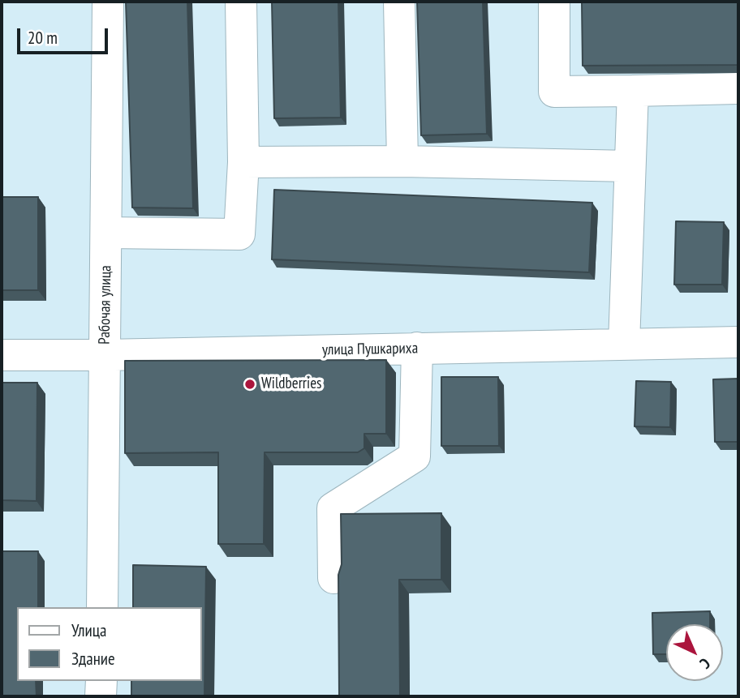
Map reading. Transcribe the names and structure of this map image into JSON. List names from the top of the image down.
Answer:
{
  "streets": {
    "street": ["Рабочая улица", "улица Пушкариха"]
  },
  "crossings": [
    ["Рабочая улица", "улица Пушкариха"]
  ],
  "places": ["Wildberries"],
  "legend": ["Улица", "Здание"],
  "scale_bar": "20 m",
  "north": "bottom right"
}
